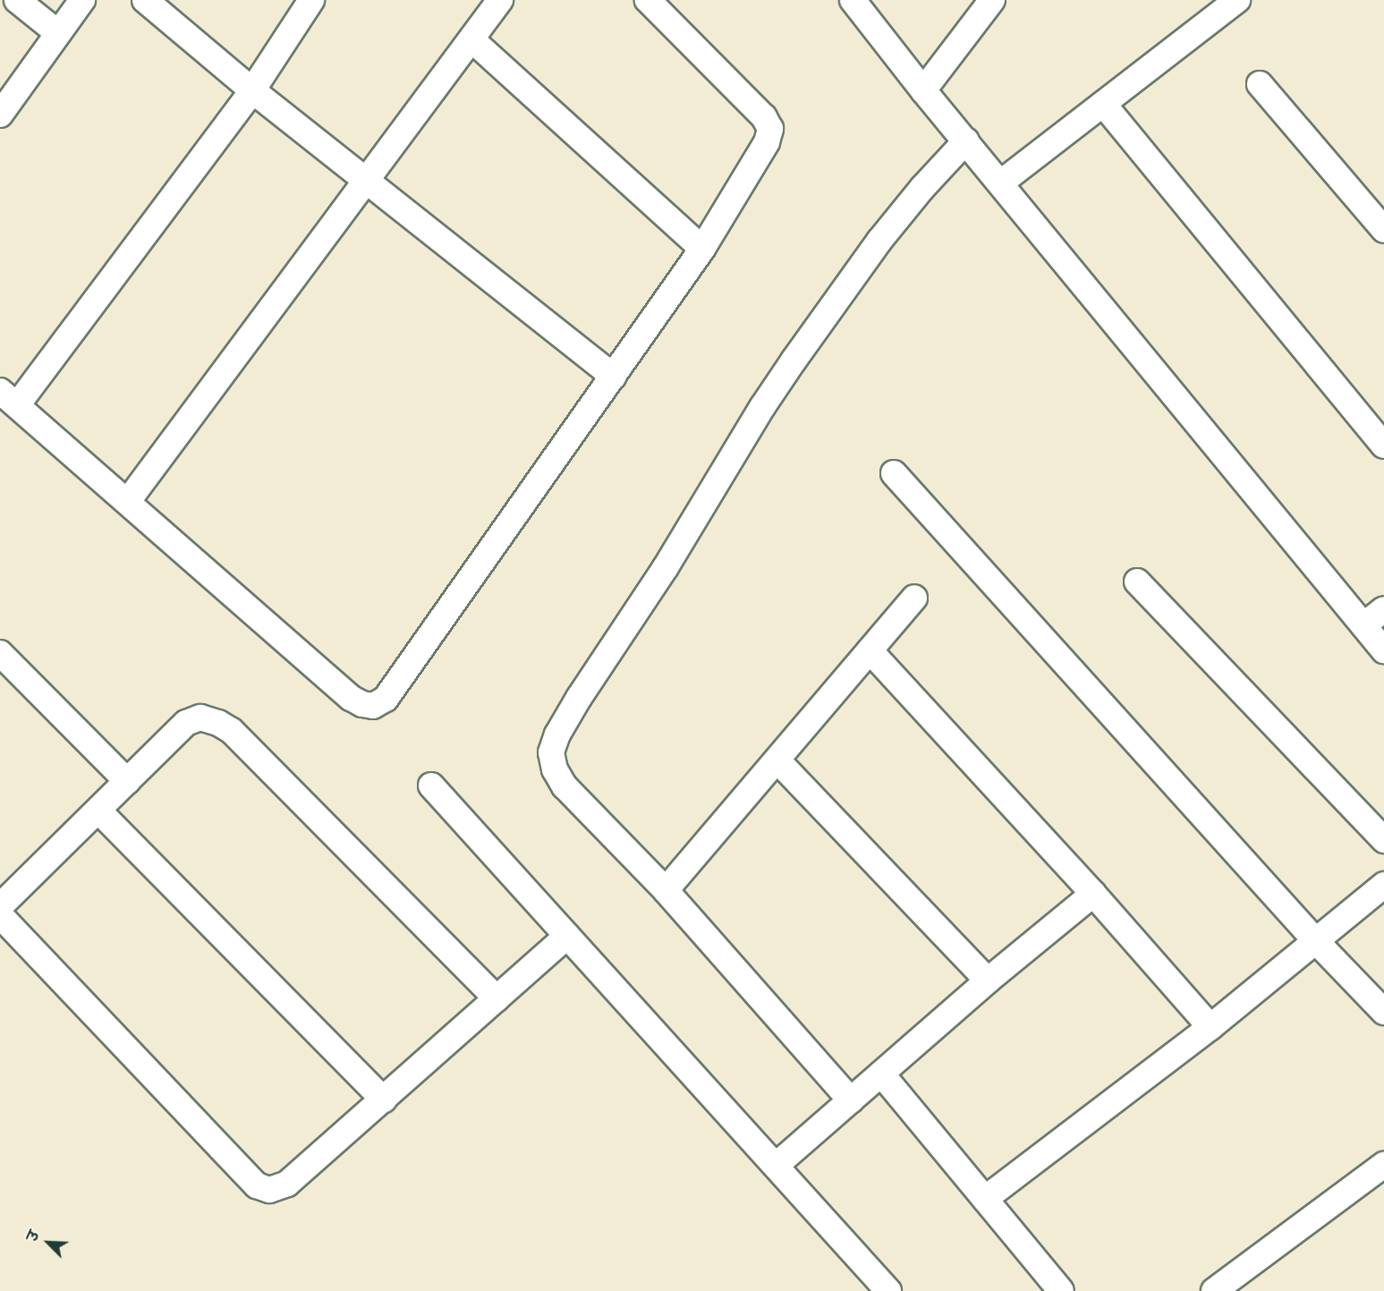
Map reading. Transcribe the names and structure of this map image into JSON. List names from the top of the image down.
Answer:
{
  "north": "top left"
}
